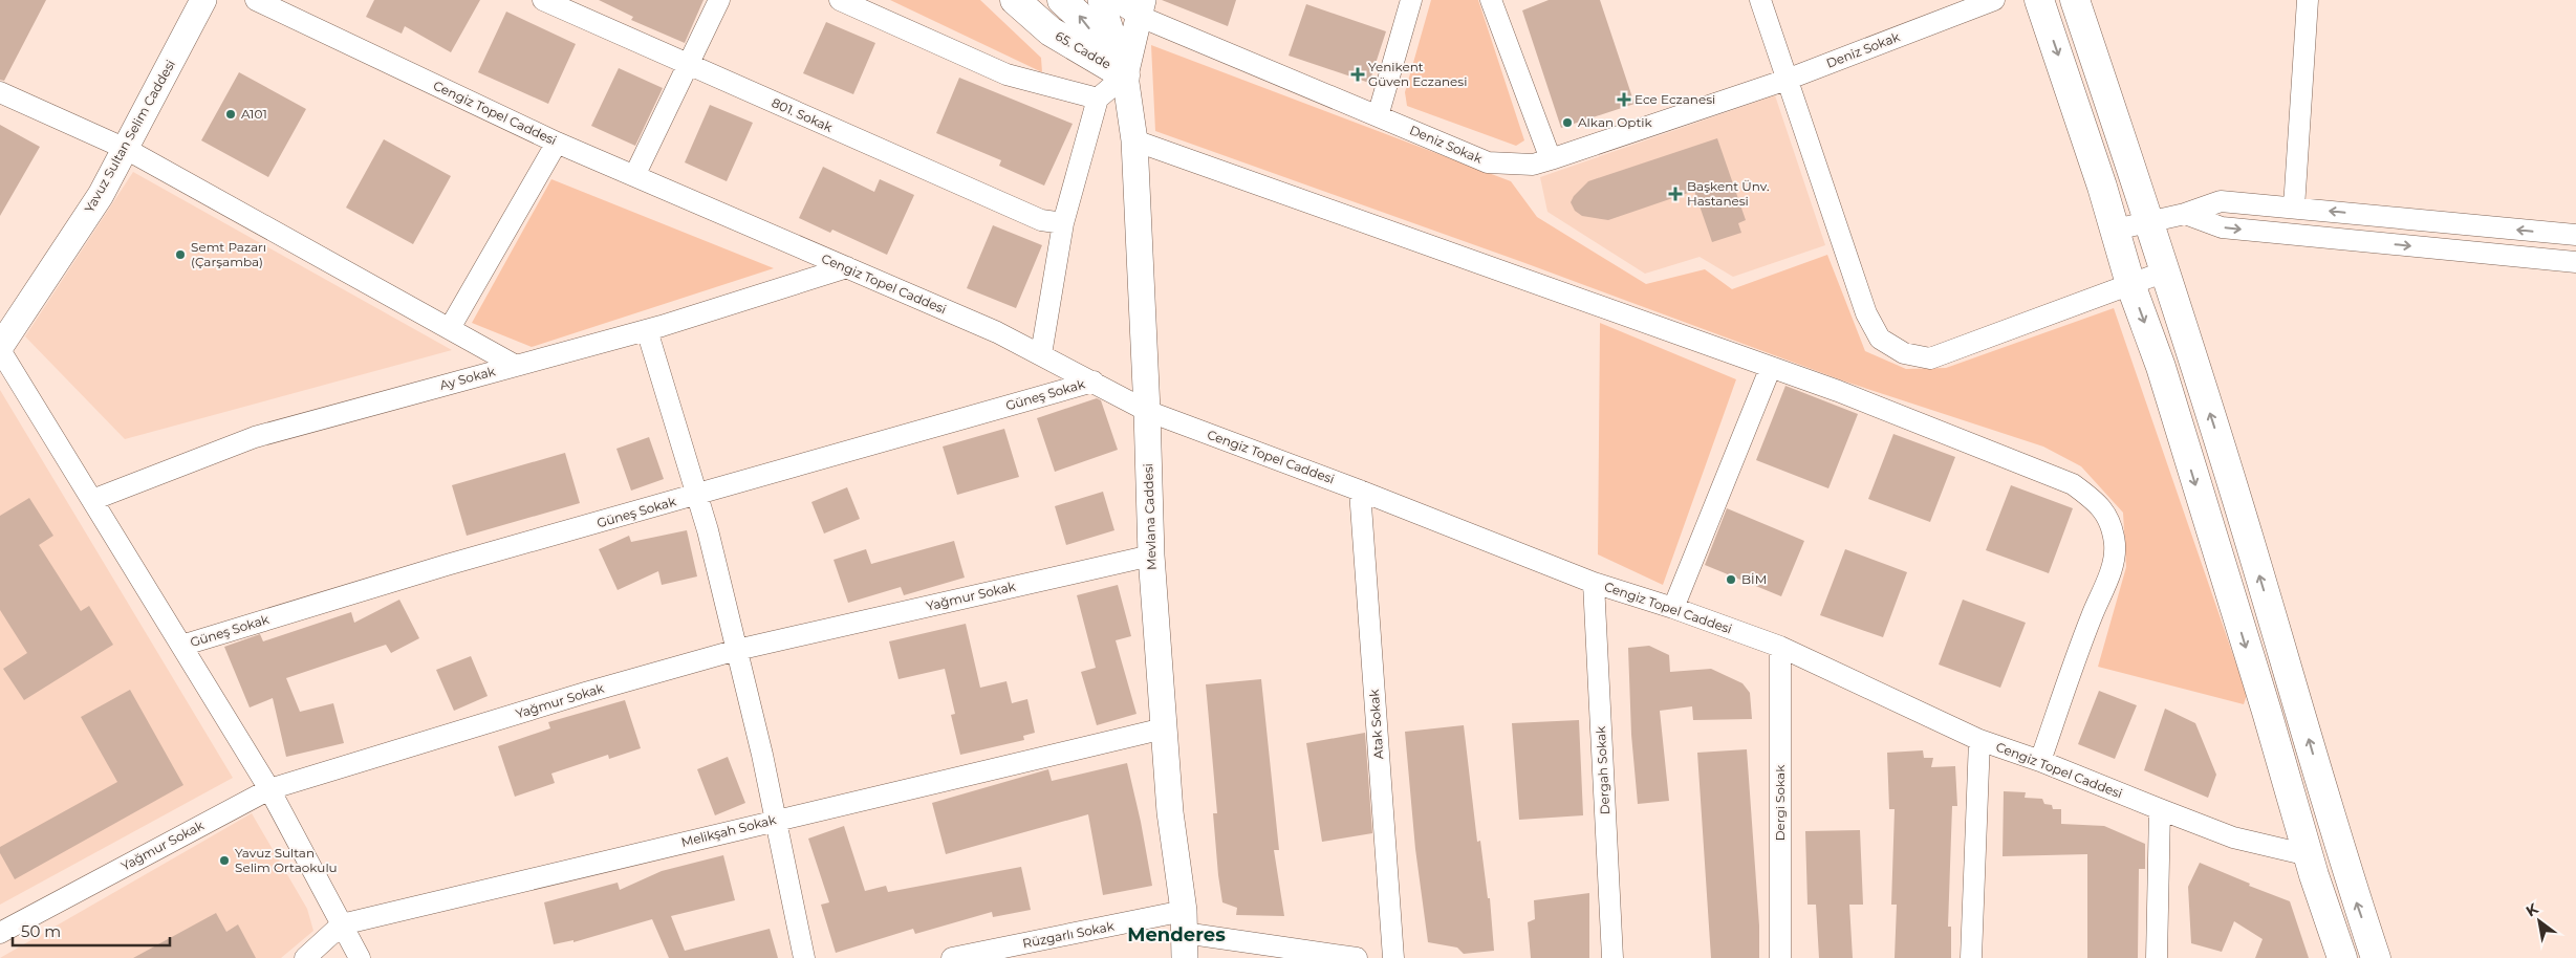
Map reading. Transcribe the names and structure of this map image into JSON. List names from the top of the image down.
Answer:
{
  "streets": {
    "main road": ["65. Cadde"],
    "street": [
      "Deniz Sokak",
      "Cengiz Topel Caddesi",
      "801. Sokak",
      "Yavuz Sultan Selim Caddesi",
      "Ay Sokak",
      "Güneş Sokak",
      "Mevlana Caddesi",
      "Yağmur Sokak",
      "Atak Sokak",
      "Dergah Sokak",
      "Dergi Sokak",
      "Melikşah Sokak",
      "Rüzgarlı Sokak"
    ]
  },
  "crossings": [
    ["65. Cadde", "Mevlana Caddesi"],
    ["Cengiz Topel Caddesi", "Ay Sokak"],
    ["Cengiz Topel Caddesi", "Güneş Sokak"],
    ["Cengiz Topel Caddesi", "Mevlana Caddesi"],
    ["Cengiz Topel Caddesi", "Atak Sokak"],
    ["Cengiz Topel Caddesi", "Dergah Sokak"],
    ["Cengiz Topel Caddesi", "Dergi Sokak"],
    ["Mevlana Caddesi", "Yağmur Sokak"],
    ["Mevlana Caddesi", "Melikşah Sokak"],
    ["Mevlana Caddesi", "Rüzgarlı Sokak"]
  ],
  "districts": ["Menderes"],
  "places": {
    "health": ["Yenikent Güven Eczanesi", "Ece Eczanesi", "Başkent Ünv. Hastanesi"],
    "other": [
      "A101",
      "Alkan Optik",
      "Semt Pazarı (Çarşamba)",
      "BİM",
      "Yavuz Sultan Selim Ortaokulu"
    ]
  },
  "scale_bar": "50 m",
  "north": "top left"
}
